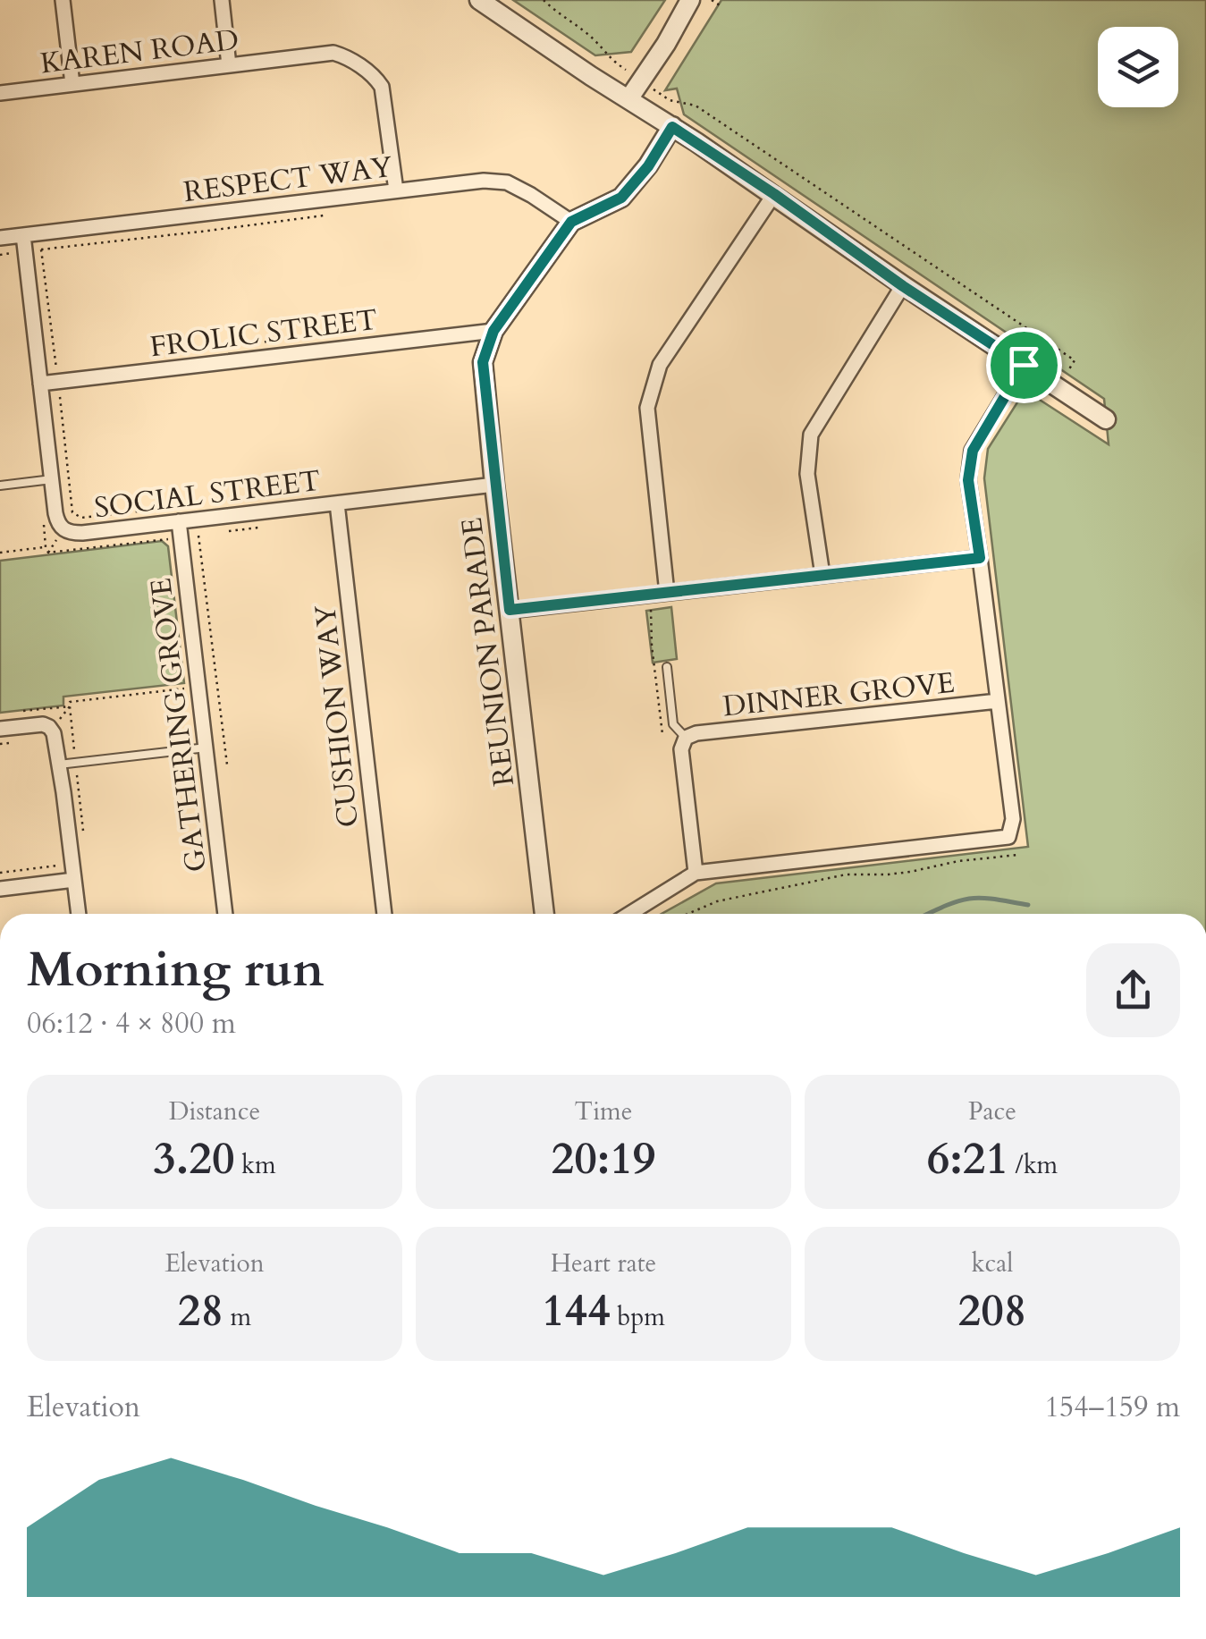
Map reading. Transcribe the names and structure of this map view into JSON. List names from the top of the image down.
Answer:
{
  "streets": {
    "street": [
      "KAREN ROAD",
      "RESPECT WAY",
      "FROLIC STREET",
      "SOCIAL STREET",
      "REUNION PARADE",
      "DINNER GROVE",
      "CUSHION WAY",
      "GATHERING GROVE"
    ]
  },
  "crossings": [
    ["KAREN ROAD", "RESPECT WAY"],
    ["RESPECT WAY", "SOCIAL STREET"],
    ["RESPECT WAY", "REUNION PARADE"],
    ["FROLIC STREET", "SOCIAL STREET"],
    ["FROLIC STREET", "REUNION PARADE"],
    ["SOCIAL STREET", "REUNION PARADE"],
    ["SOCIAL STREET", "CUSHION WAY"],
    ["SOCIAL STREET", "GATHERING GROVE"]
  ],
  "page": {
    "heading": ["Morning run", "06:12 · 4 × 800 m"],
    "stats": [
      ["Distance", "3.20 km"],
      ["Time", "20:19"],
      ["Pace", "6:21 /km"],
      ["Elevation", "28 m"],
      ["Heart rate", "144 bpm"],
      ["kcal", "208"]
    ],
    "chart": ["Elevation", "154–159 m"]
  }
}
